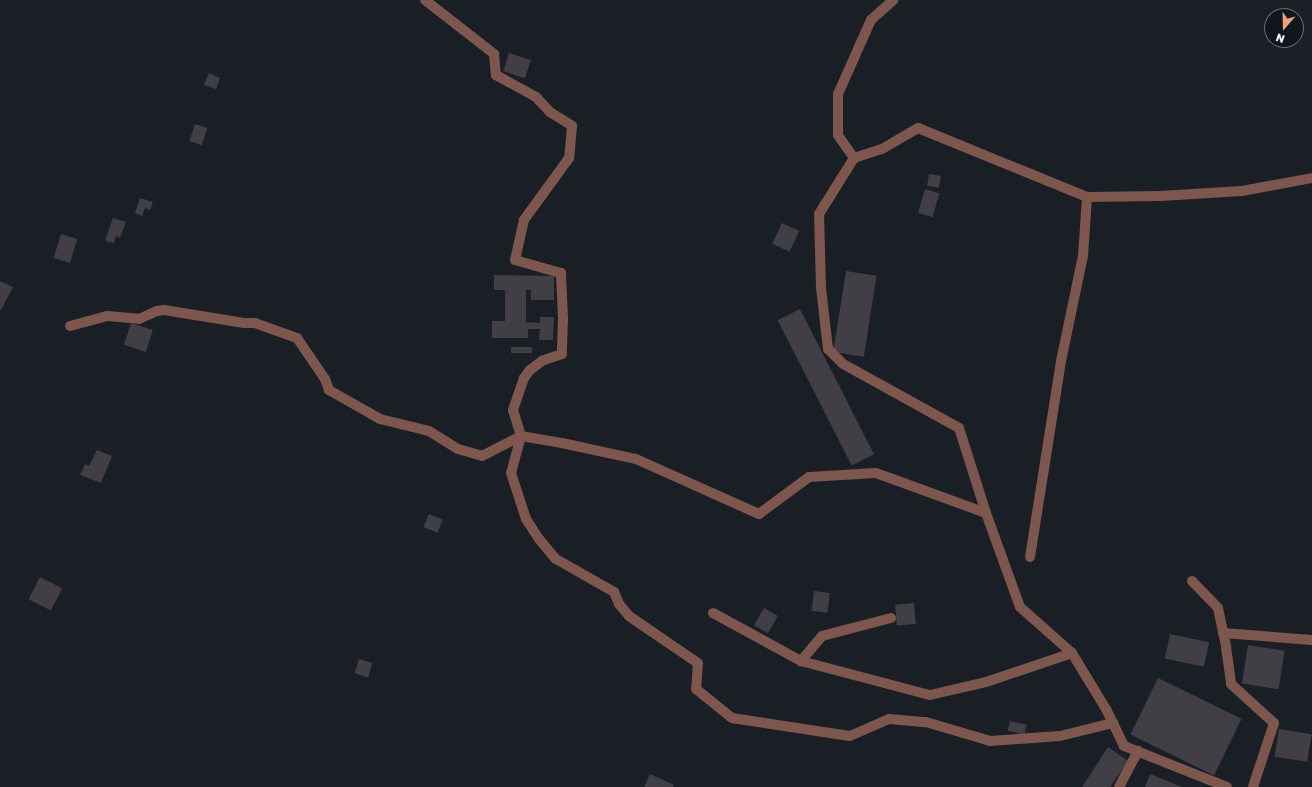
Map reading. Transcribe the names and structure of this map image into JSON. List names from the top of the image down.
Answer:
{
  "north": "bottom"
}
